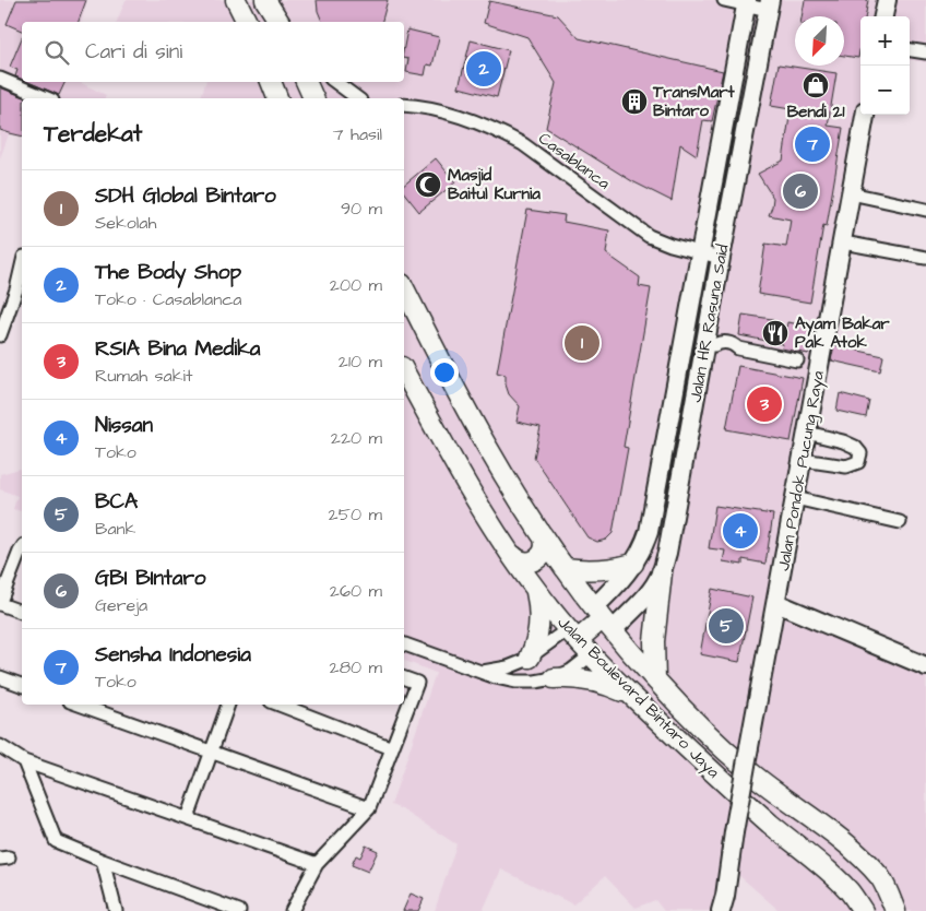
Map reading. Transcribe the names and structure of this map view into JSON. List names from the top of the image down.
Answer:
{
  "streets": {
    "main road": ["Jalan Boulevard Bintaro Jaya"],
    "street": ["Casablanca", "Jalan HR Rasuna Said", "Jalan Pondok Pucung Raya"]
  },
  "crossings": [
    ["Casablanca", "Jalan HR Rasuna Said"],
    ["Jalan HR Rasuna Said", "Jalan Boulevard Bintaro Jaya"]
  ],
  "places": {
    "shop": ["Bendi 21"],
    "building": ["TransMart Bintaro"],
    "mosque": ["Masjid Baitul Kurnia"],
    "restaurant": ["Ayam Bakar Pak Atok"]
  },
  "north": "bottom left",
  "page": {
    "map_buttons": ["+", "−"],
    "search": "Cari di sini",
    "pins": [
      "2",
      "7",
      "6",
      "1",
      "3",
      "4",
      "5"
    ],
    "heading": ["Terdekat", "7 hasil"],
    "list": [
      {
        "mark": "1",
        "name": "SDH Global Bintaro",
        "note": "Sekolah",
        "value": "90 m"
      },
      {
        "mark": "2",
        "name": "The Body Shop",
        "note": "Toko · Casablanca",
        "value": "200 m"
      },
      {
        "mark": "3",
        "name": "RSIA Bina Medika",
        "note": "Rumah sakit",
        "value": "210 m"
      },
      {
        "mark": "4",
        "name": "Nissan",
        "note": "Toko",
        "value": "220 m"
      },
      {
        "mark": "5",
        "name": "BCA",
        "note": "Bank",
        "value": "250 m"
      },
      {
        "mark": "6",
        "name": "GBI BIntaro",
        "note": "Gereja",
        "value": "260 m"
      },
      {
        "mark": "7",
        "name": "Sensha Indonesia",
        "note": "Toko",
        "value": "280 m"
      }
    ]
  }
}
